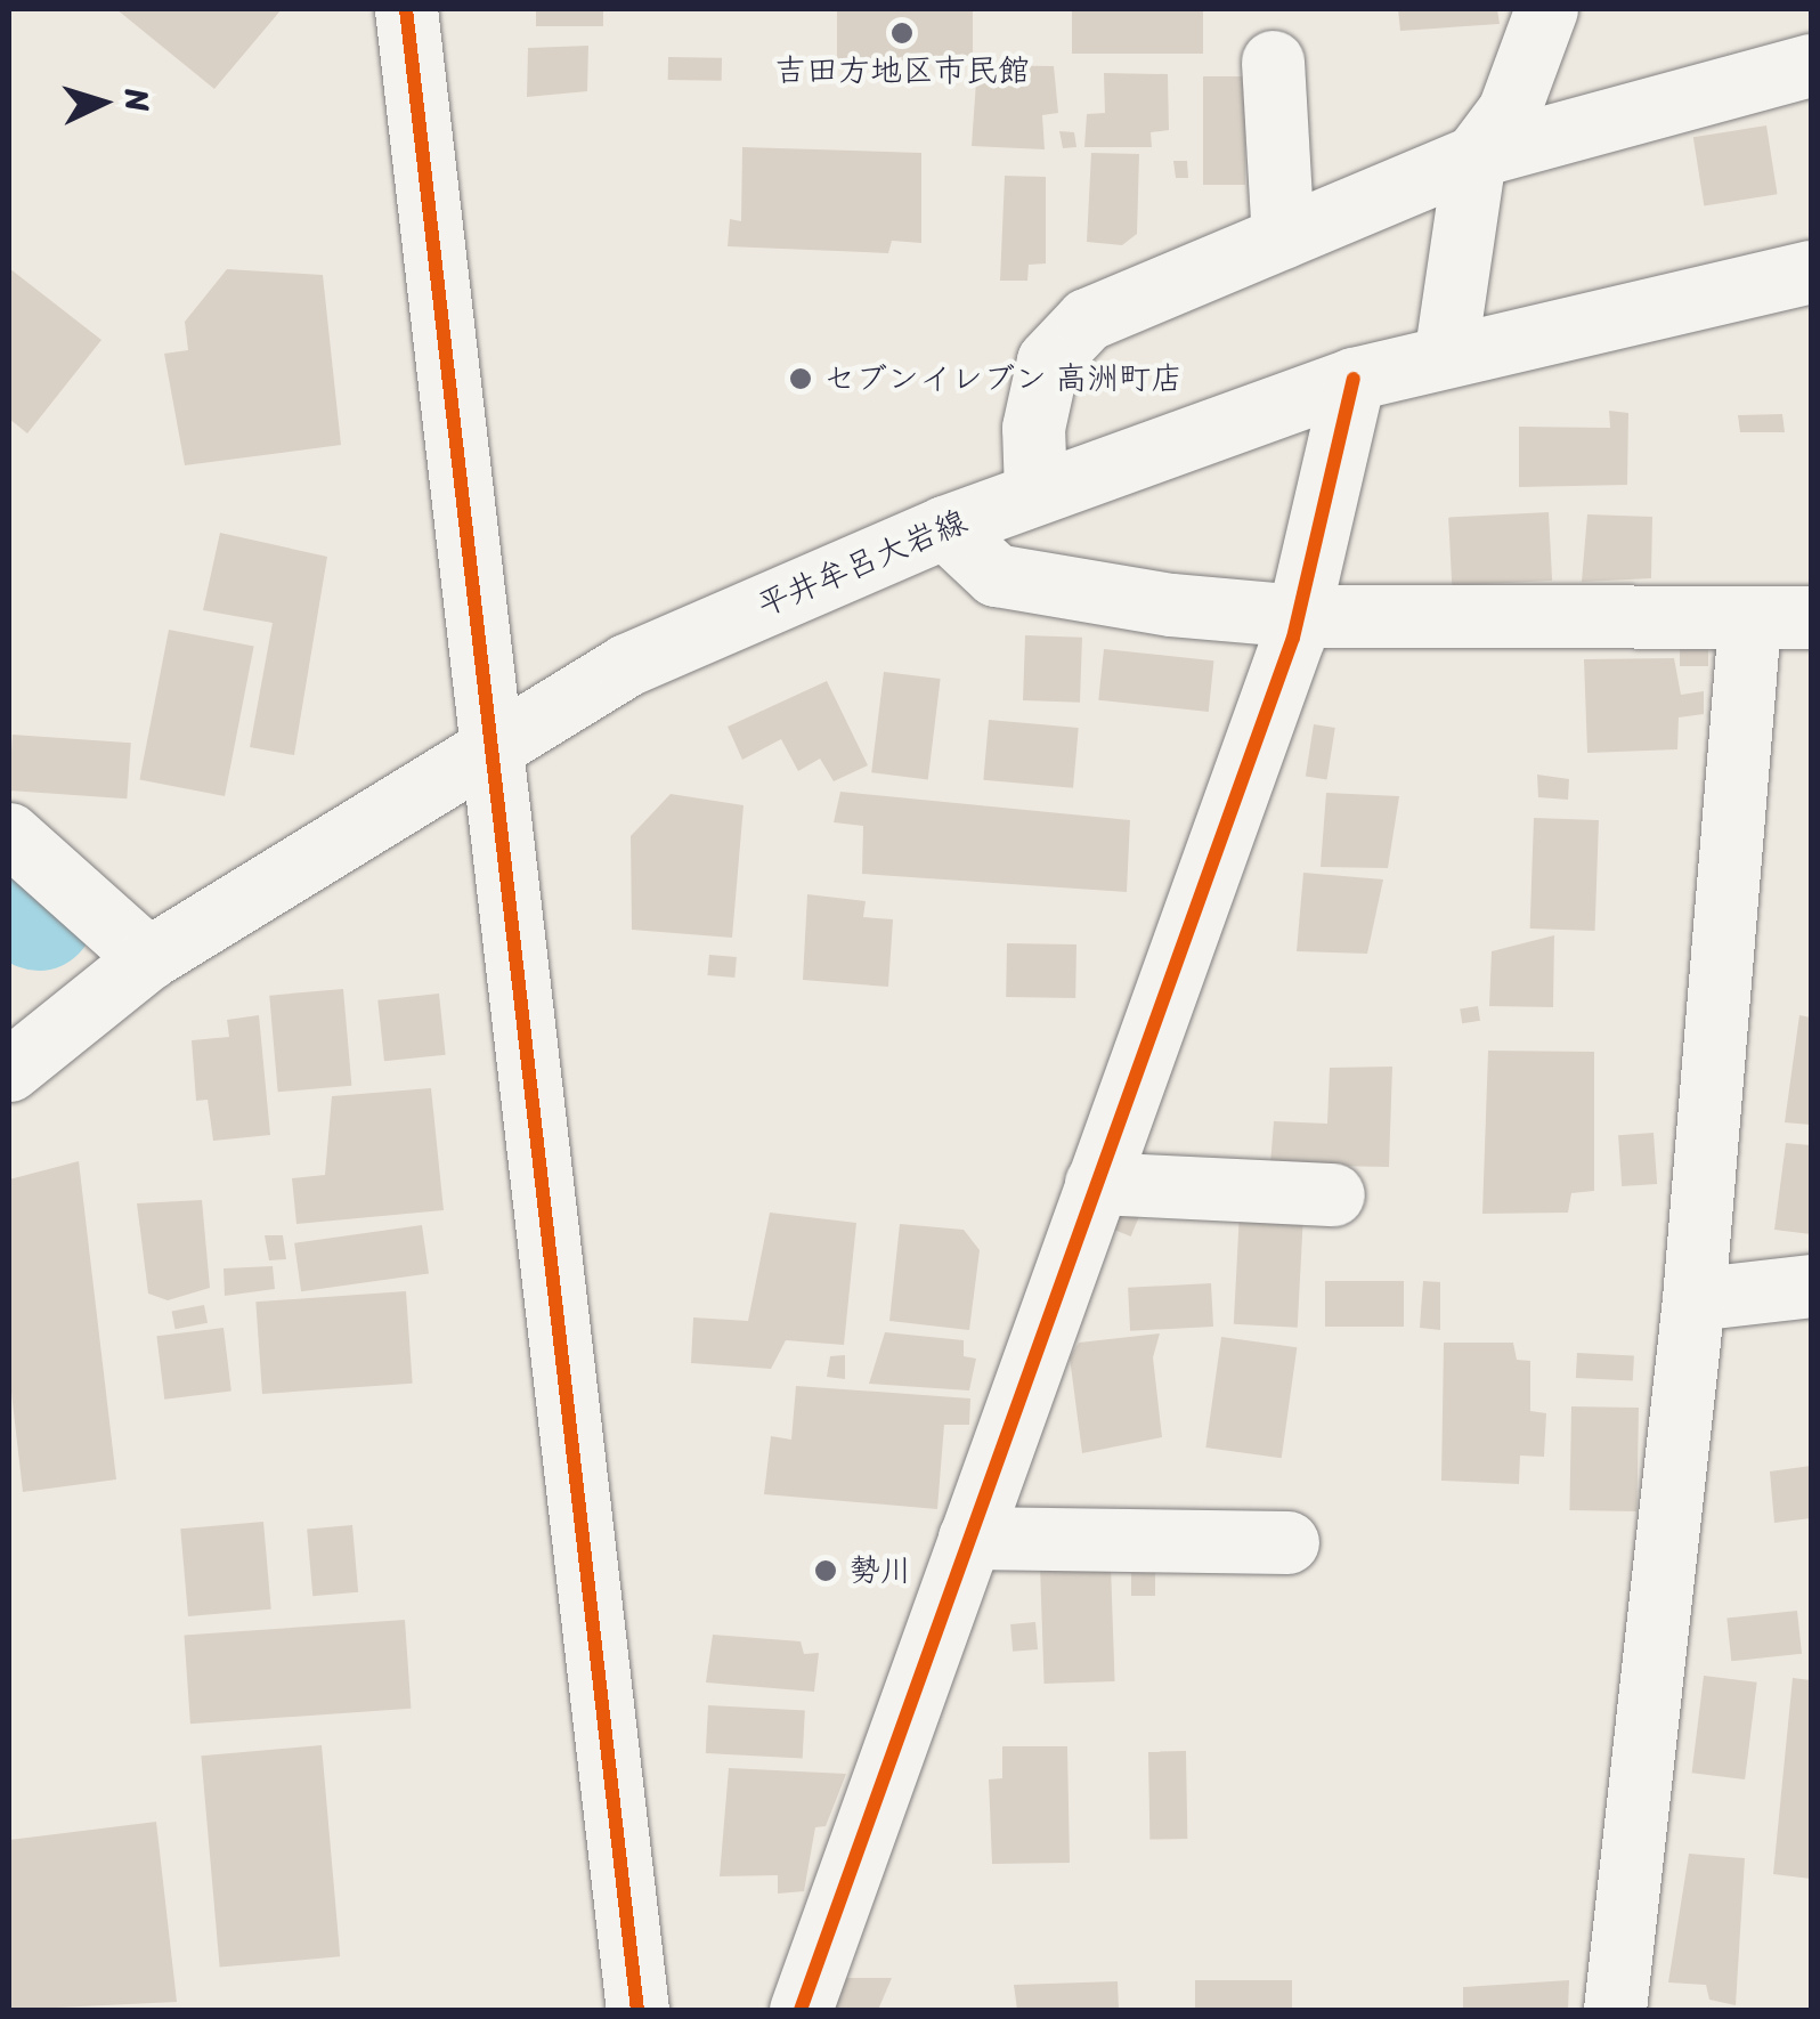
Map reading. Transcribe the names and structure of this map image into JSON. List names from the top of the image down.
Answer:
{
  "streets": {
    "street": ["平井牟呂大岩線"]
  },
  "places": ["吉田方地区市民館", "セブンイレブン 高洲町店", "勢川"],
  "north": "right"
}
